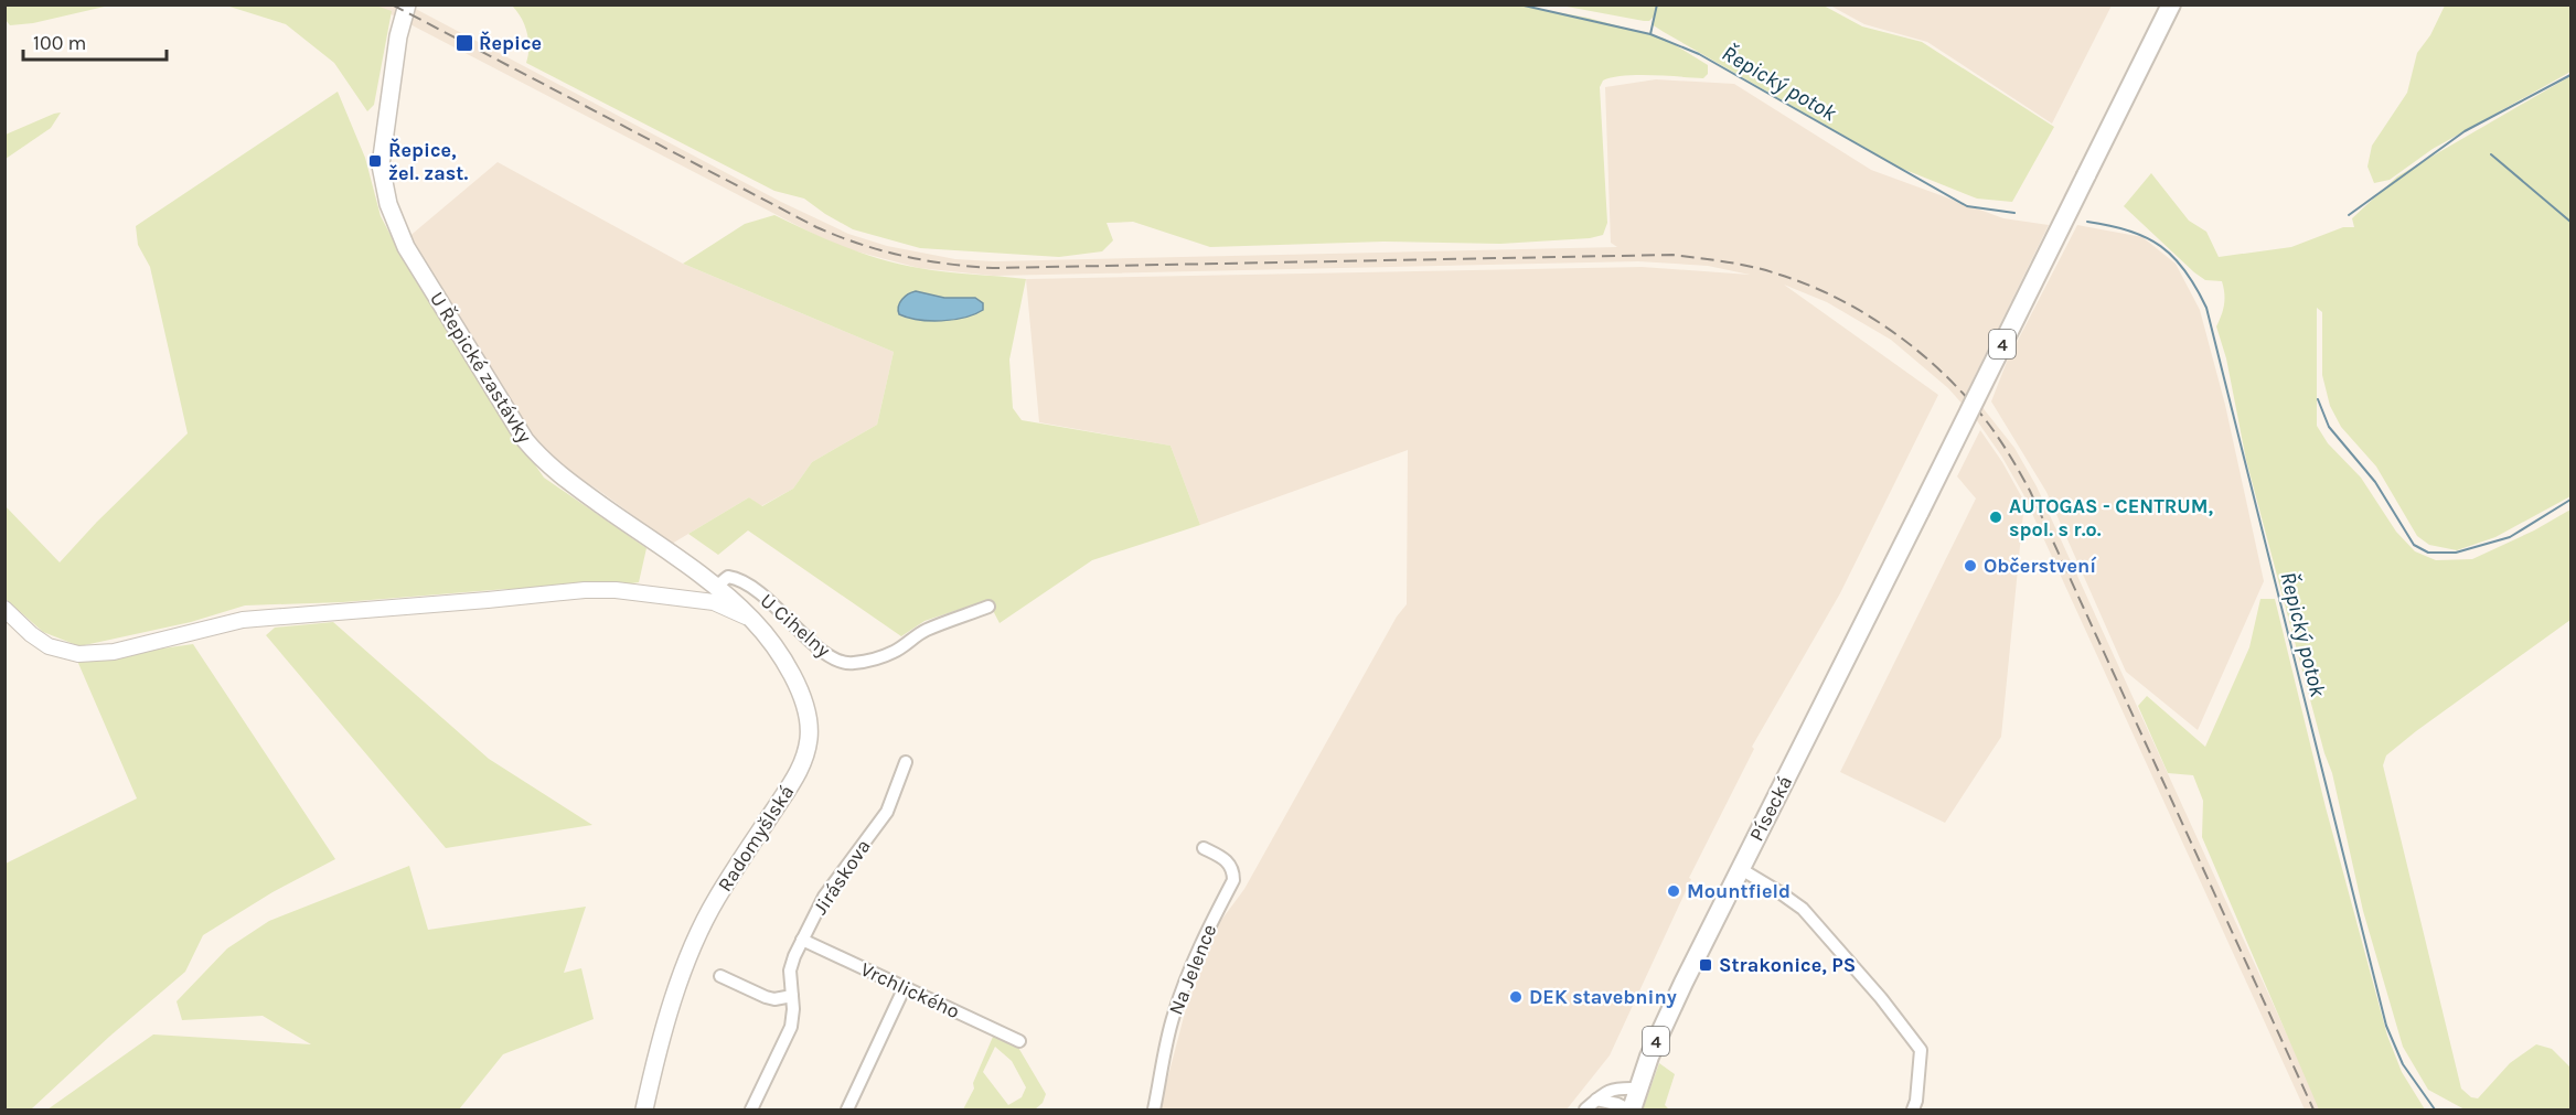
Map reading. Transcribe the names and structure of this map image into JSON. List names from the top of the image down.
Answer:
{
  "streets": {
    "main road": [
      "4",
      "U Řepické zastávky",
      "Písecká",
      "Radomyšlská"
    ],
    "street": [
      "U Cihelny",
      "Jiráskova",
      "Na Jelence",
      "Vrchlického"
    ]
  },
  "crossings": [
    ["U Řepické zastávky", "U Cihelny"],
    ["U Řepické zastávky", "Radomyšlská"],
    ["U Cihelny", "Radomyšlská"],
    ["Jiráskova", "Vrchlického"]
  ],
  "water": ["Řepický potok"],
  "places": {
    "transit": ["Řepice", "Řepice, žel. zast.", "Strakonice, PS"],
    "other": [
      "AUTOGAS - CENTRUM, spol. s r.o.",
      "Občerstvení",
      "Mountfield",
      "DEK stavebniny"
    ]
  },
  "scale_bar": "100 m"
}
